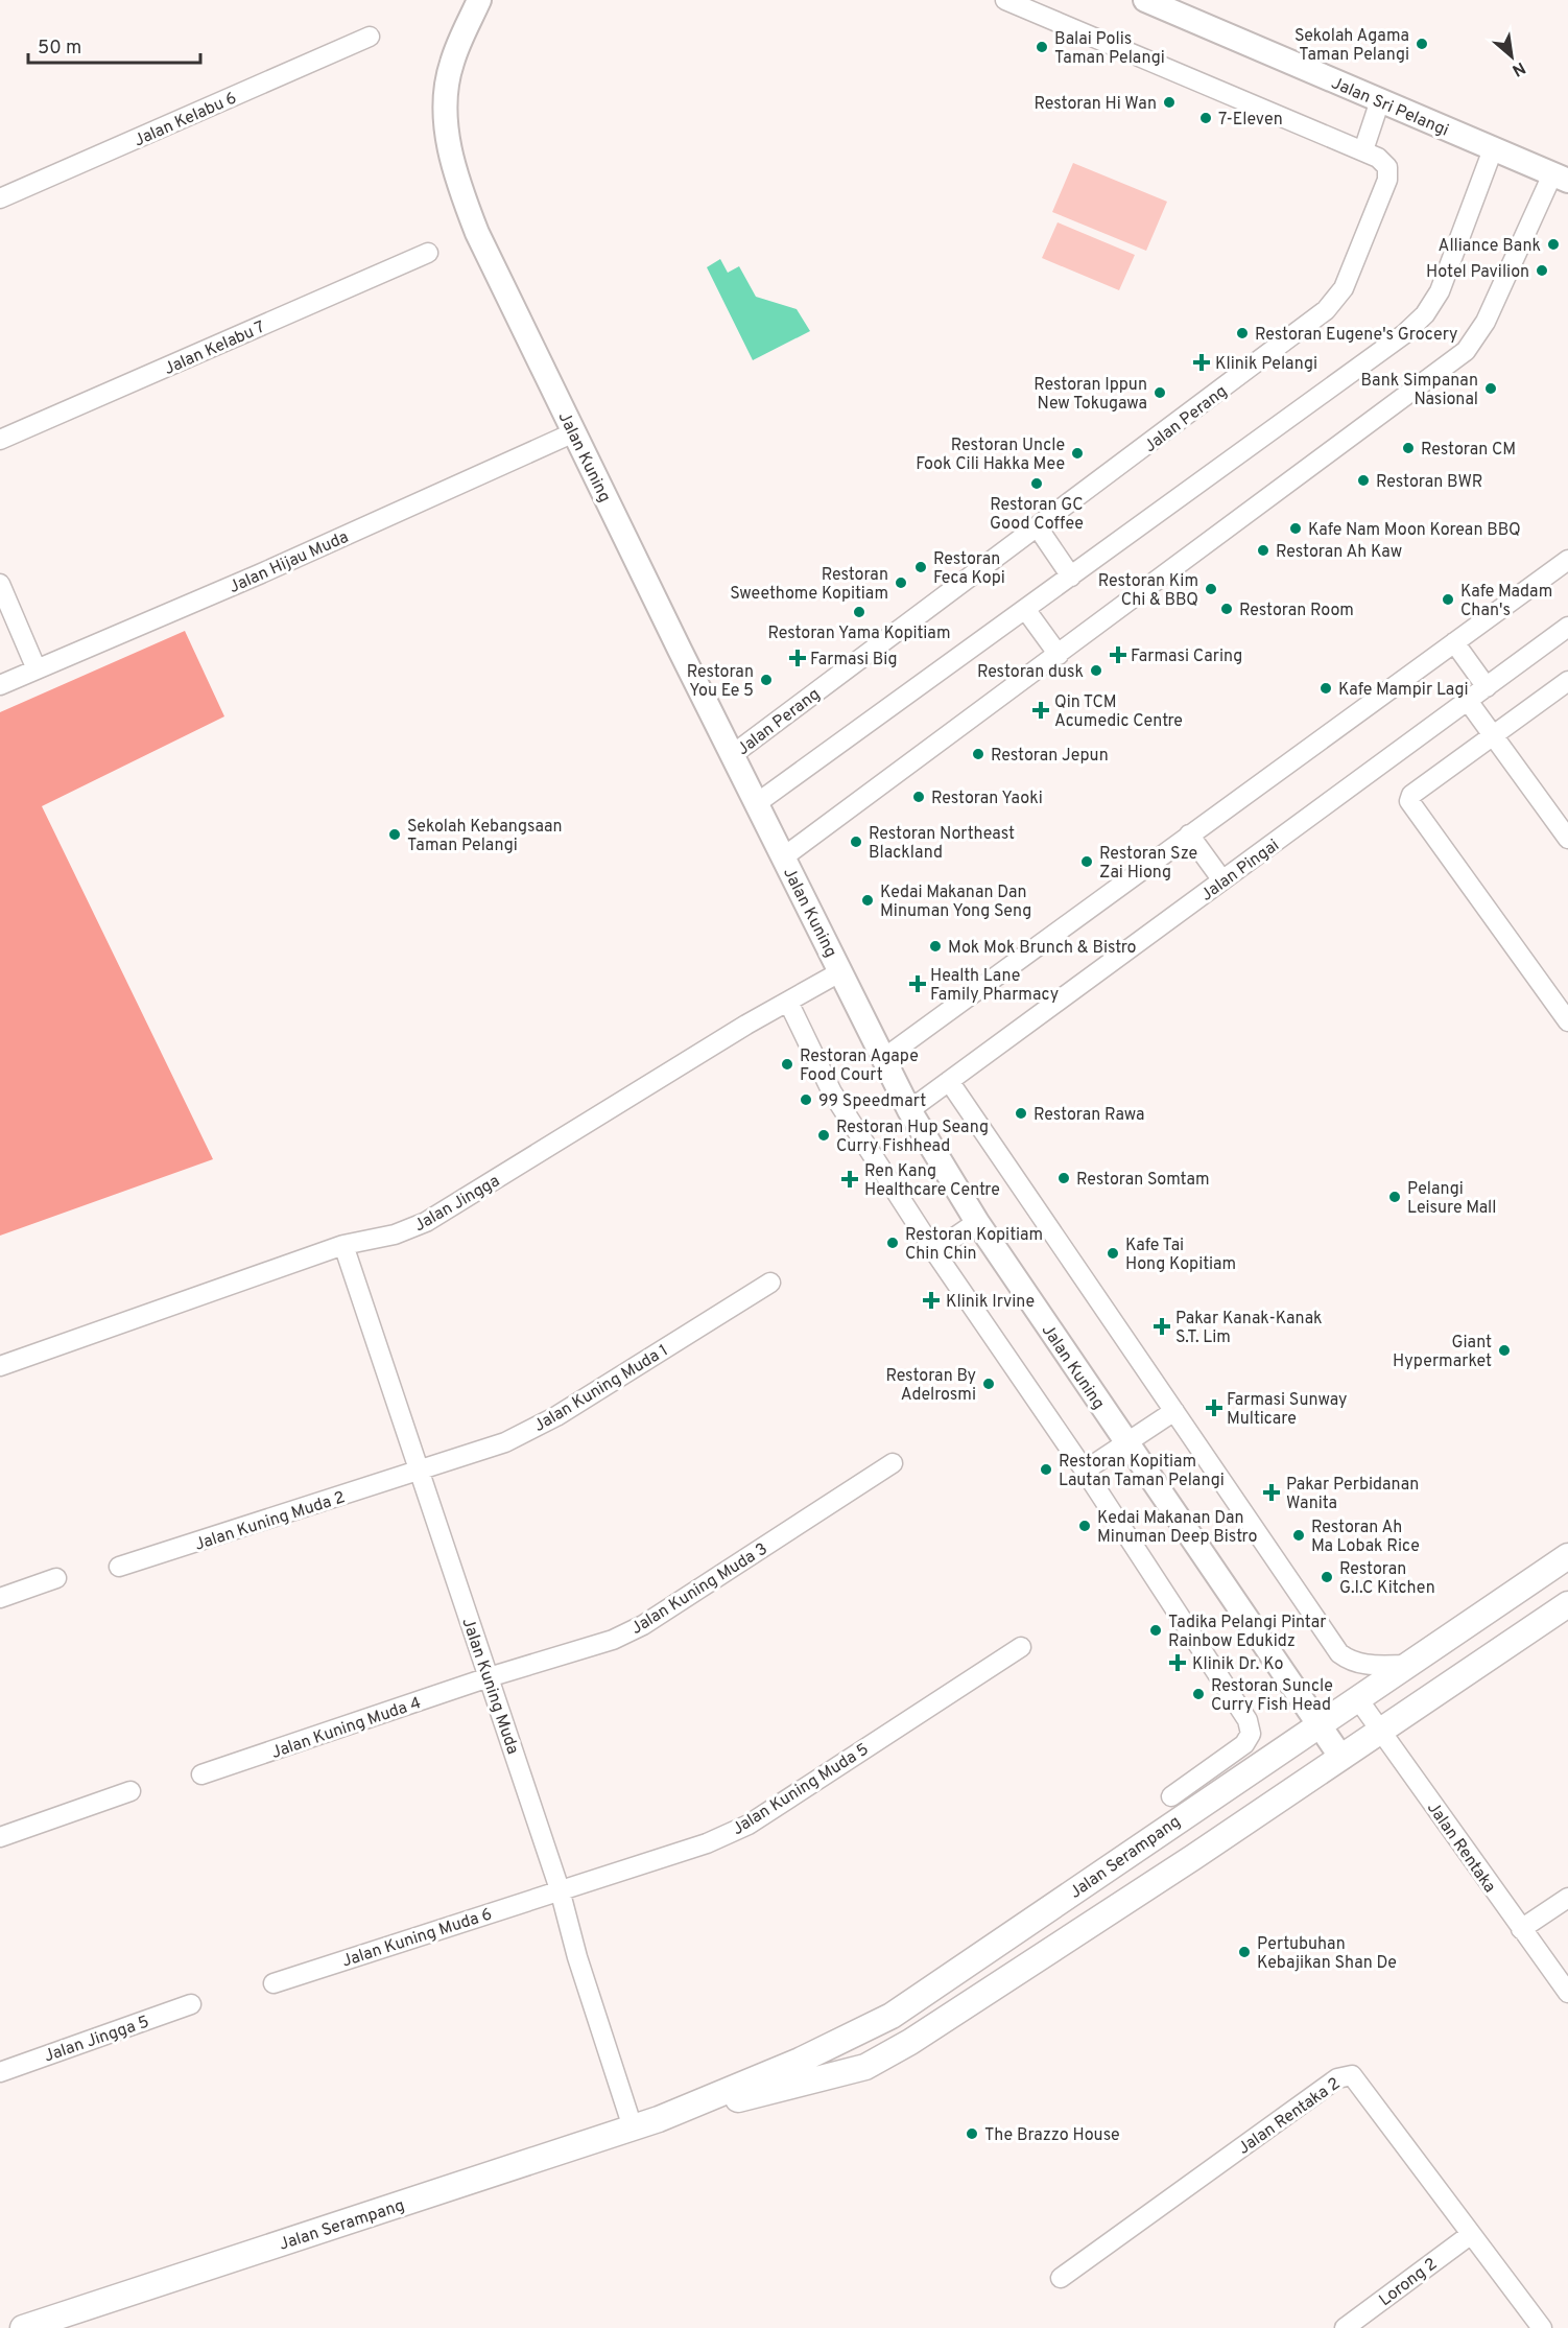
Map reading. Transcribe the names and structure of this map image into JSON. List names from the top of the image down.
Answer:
{
  "streets": {
    "main road": ["Jalan Serampang"],
    "street": [
      "Jalan Sri Pelangi",
      "Jalan Kelabu 6",
      "Jalan Kelabu 7",
      "Jalan Perang",
      "Jalan Kuning",
      "Jalan Hijau Muda",
      "Jalan Pingai",
      "Jalan Jingga",
      "Jalan Kuning Muda 1",
      "Jalan Kuning Muda 2",
      "Jalan Kuning Muda 3",
      "Jalan Kuning Muda",
      "Jalan Kuning Muda 4",
      "Jalan Kuning Muda 5",
      "Jalan Rentaka",
      "Jalan Kuning Muda 6",
      "Jalan Jingga 5",
      "Jalan Rentaka 2",
      "Lorong 2"
    ]
  },
  "crossings": [
    ["Jalan Perang", "Jalan Kuning"],
    ["Jalan Kuning", "Jalan Hijau Muda"],
    ["Jalan Kuning", "Jalan Pingai"],
    ["Jalan Kuning", "Jalan Jingga"],
    ["Jalan Kuning", "Jalan Serampang"],
    ["Jalan Jingga", "Jalan Kuning Muda"],
    ["Jalan Kuning Muda 1", "Jalan Kuning Muda 2"],
    ["Jalan Kuning Muda 1", "Jalan Kuning Muda"],
    ["Jalan Kuning Muda 2", "Jalan Kuning Muda"],
    ["Jalan Kuning Muda 3", "Jalan Kuning Muda"],
    ["Jalan Kuning Muda 3", "Jalan Kuning Muda 4"],
    ["Jalan Kuning Muda", "Jalan Kuning Muda 4"],
    ["Jalan Kuning Muda", "Jalan Kuning Muda 5"],
    ["Jalan Kuning Muda", "Jalan Serampang"],
    ["Jalan Kuning Muda", "Jalan Kuning Muda 6"],
    ["Jalan Kuning Muda 5", "Jalan Kuning Muda 6"],
    ["Jalan Rentaka", "Jalan Serampang"],
    ["Jalan Rentaka 2", "Lorong 2"]
  ],
  "places": {
    "other": [
      "Sekolah Agama Taman Pelangi",
      "Balai Polis Taman Pelangi",
      "Restoran Hi Wan",
      "7-Eleven",
      "Alliance Bank",
      "Hotel Pavilion",
      "Restoran Eugene's Grocery",
      "Bank Simpanan Nasional",
      "Restoran Ippun New Tokugawa",
      "Restoran CM",
      "Restoran Uncle Fook Cili Hakka Mee",
      "Restoran BWR",
      "Restoran GC Good Coffee",
      "Kafe Nam Moon Korean BBQ",
      "Restoran Ah Kaw",
      "Restoran Feca Kopi",
      "Restoran Sweethome Kopitiam",
      "Restoran Kim Chi & BBQ",
      "Kafe Madam Chan's",
      "Restoran Room",
      "Restoran Yama Kopitiam",
      "Restoran dusk",
      "Restoran You Ee 5",
      "Kafe Mampir Lagi",
      "Restoran Jepun",
      "Restoran Yaoki",
      "Sekolah Kebangsaan Taman Pelangi",
      "Restoran Northeast Blackland",
      "Restoran Sze Zai Hiong",
      "Kedai Makanan Dan Minuman Yong Seng",
      "Mok Mok Brunch & Bistro",
      "Restoran Agape Food Court",
      "99 Speedmart",
      "Restoran Rawa",
      "Restoran Hup Seang Curry Fishhead",
      "Restoran Somtam",
      "Pelangi Leisure Mall",
      "Restoran Kopitiam Chin Chin",
      "Kafe Tai Hong Kopitiam",
      "Giant Hypermarket",
      "Restoran By Adelrosmi",
      "Restoran Kopitiam Lautan Taman Pelangi",
      "Kedai Makanan Dan Minuman Deep Bistro",
      "Restoran Ah Ma Lobak Rice",
      "Restoran G.I.C Kitchen",
      "Tadika Pelangi Pintar Rainbow Edukidz",
      "Restoran Suncle Curry Fish Head",
      "Pertubuhan Kebajikan Shan De",
      "The Brazzo House"
    ],
    "health": [
      "Klinik Pelangi",
      "Farmasi Caring",
      "Farmasi Big",
      "Qin TCM Acumedic Centre",
      "Health Lane Family Pharmacy",
      "Ren Kang Healthcare Centre",
      "Klinik Irvine",
      "Pakar Kanak-Kanak S.T. Lim",
      "Farmasi Sunway Multicare",
      "Pakar Perbidanan Wanita",
      "Klinik Dr. Ko"
    ]
  },
  "scale_bar": "50 m",
  "north": "bottom right"
}
